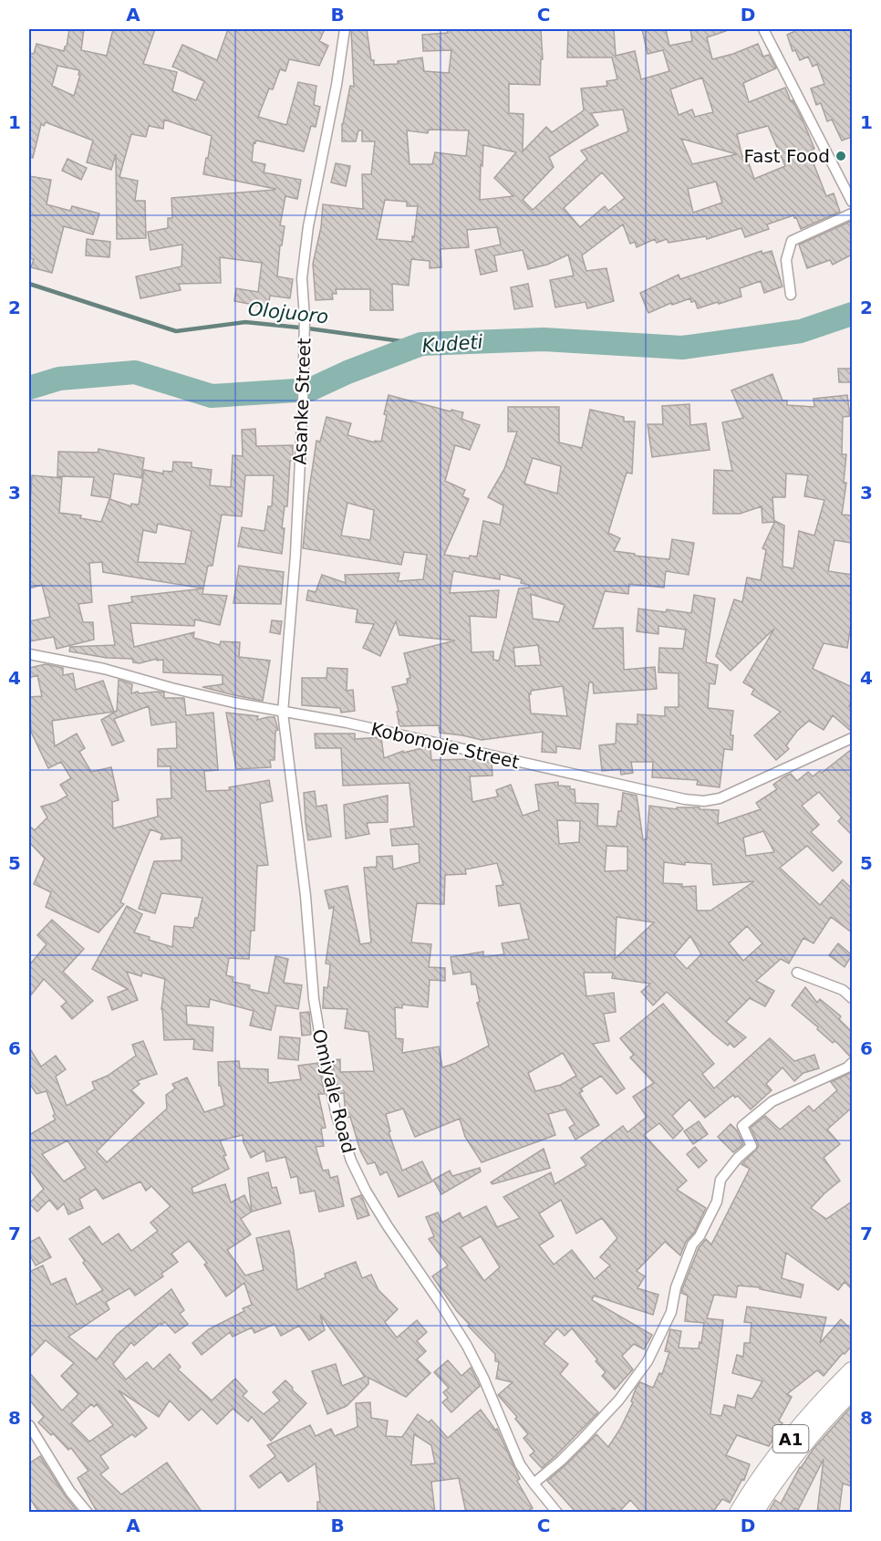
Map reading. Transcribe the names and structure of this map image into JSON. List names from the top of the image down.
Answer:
{
  "streets": {
    "highway": ["A1"],
    "street": ["Asanke Street", "Kobomoje Street", "Omiyale Road"]
  },
  "crossings": [
    ["Asanke Street", "Kobomoje Street"],
    ["Asanke Street", "Omiyale Road"],
    ["Kobomoje Street", "Omiyale Road"]
  ],
  "water": ["Olojuoro", "Kudeti"],
  "places": ["Fast Food"],
  "grid": {
    "columns": [
      "A",
      "B",
      "C",
      "D"
    ],
    "rows": [
      "1",
      "2",
      "3",
      "4",
      "5",
      "6",
      "7",
      "8"
    ]
  }
}
